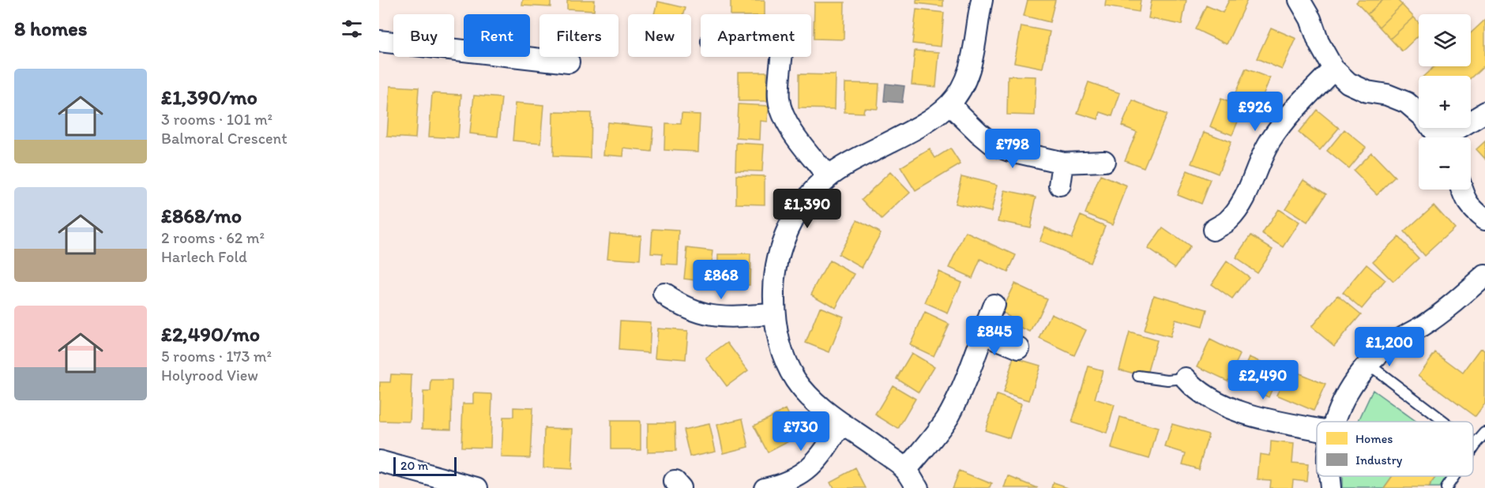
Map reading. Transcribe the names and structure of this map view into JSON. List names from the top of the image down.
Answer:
{
  "legend": ["Homes", "Industry"],
  "scale_bar": "20 m",
  "page": {
    "heading": "8 homes",
    "map_buttons": ["+", "−"],
    "chip": [
      "Buy",
      "Rent",
      "Filters",
      "New",
      "Apartment"
    ],
    "list": [
      {
        "name": "£1,390/mo",
        "note": "3 rooms · 101 m² · Balmoral Crescent"
      },
      {
        "name": "£868/mo",
        "note": "2 rooms · 62 m² · Harlech Fold"
      },
      {
        "name": "£2,490/mo",
        "note": "5 rooms · 173 m² · Holyrood View"
      }
    ],
    "price": [
      "£926",
      "£798",
      "£1,390",
      "£868",
      "£845",
      "£1,200",
      "£2,490",
      "£730"
    ],
    "scale": "20 m"
  }
}
